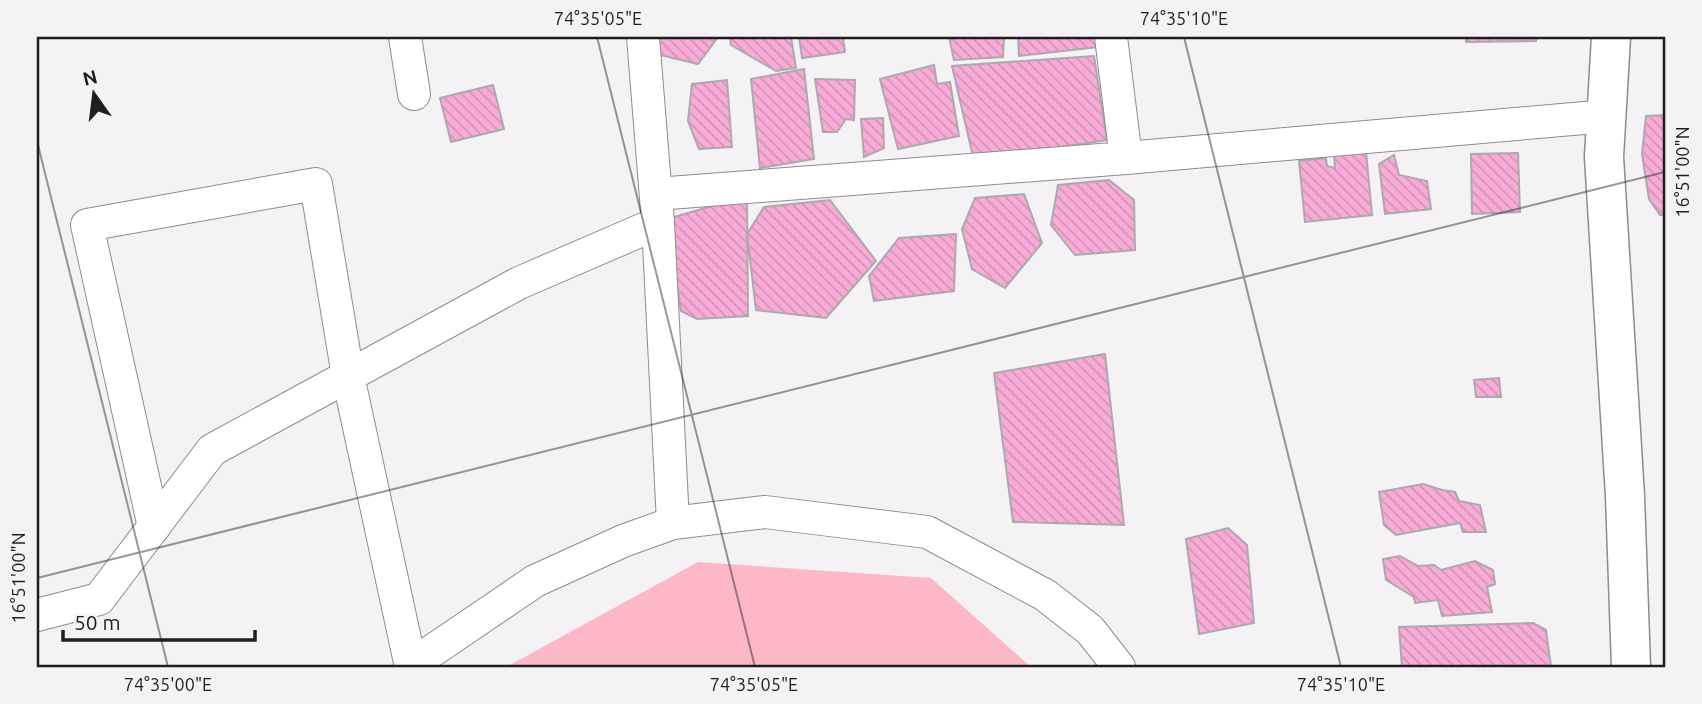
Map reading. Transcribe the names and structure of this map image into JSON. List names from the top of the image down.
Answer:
{
  "scale_bar": "50 m",
  "north": "top",
  "coordinates": [
    "74°35'05\"E",
    "74°35'10\"E",
    "16°51'00\"N",
    "74°35'00\"E"
  ]
}
